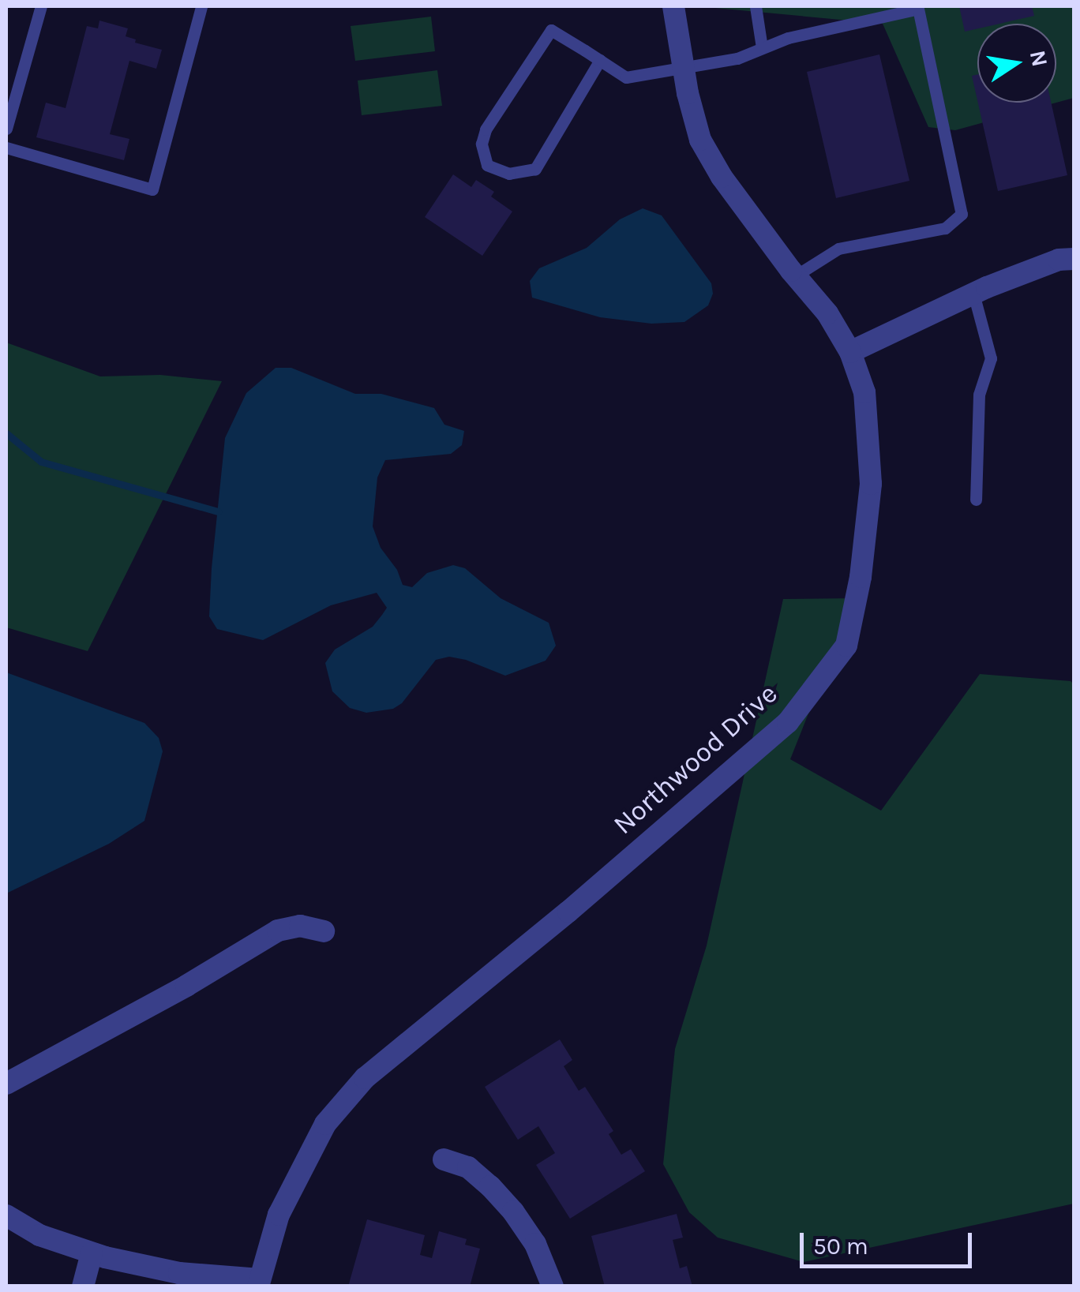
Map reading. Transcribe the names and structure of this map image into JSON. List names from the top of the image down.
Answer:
{
  "streets": {
    "street": ["Northwood Drive"]
  },
  "scale_bar": "50 m",
  "north": "right"
}
